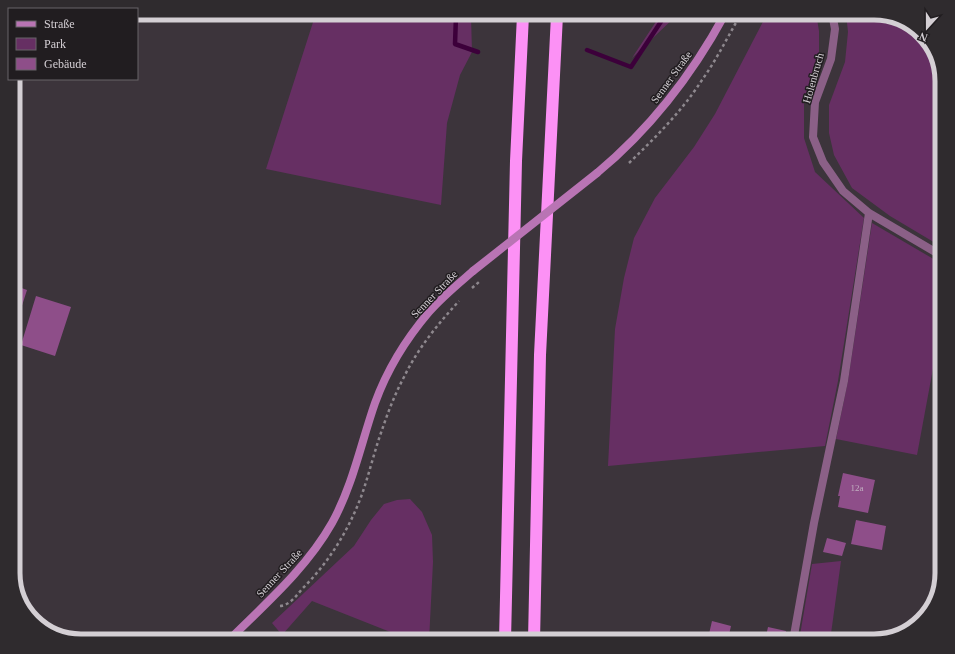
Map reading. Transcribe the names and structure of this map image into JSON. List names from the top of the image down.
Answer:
{
  "streets": {
    "street": ["Senner Straße", "Holenbruch"]
  },
  "house_numbers": ["12a"],
  "legend": ["Straße", "Park", "Gebäude"],
  "north": "bottom"
}
